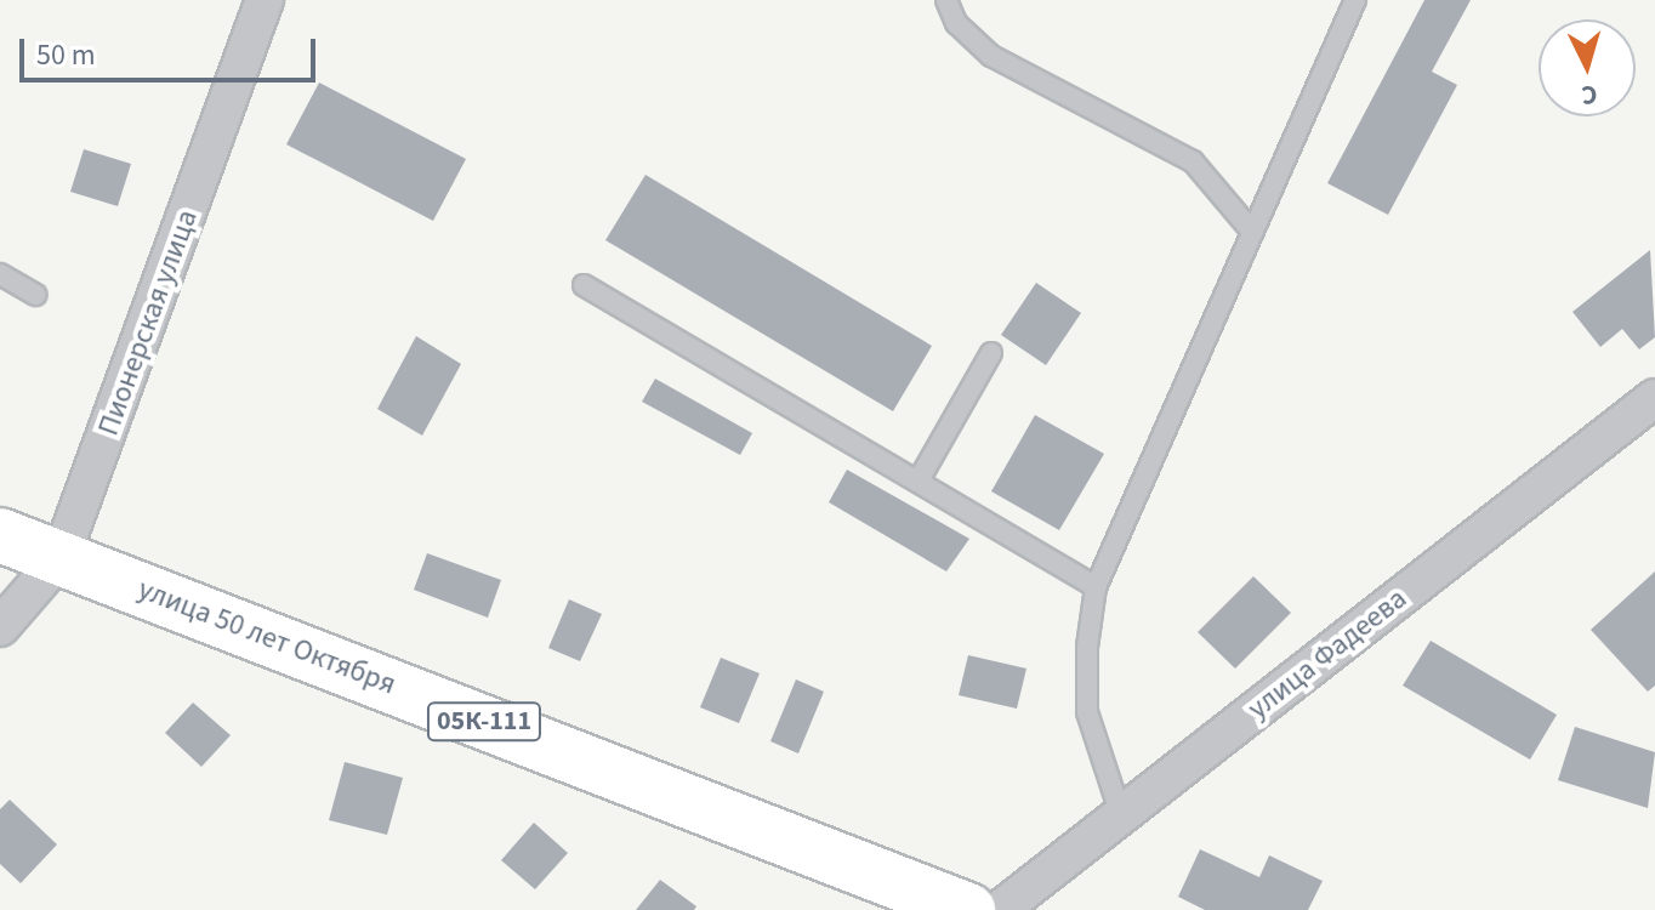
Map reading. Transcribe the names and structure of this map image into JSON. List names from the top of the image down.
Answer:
{
  "streets": {
    "main road": ["улица 50 лет Октября", "05К-111"],
    "street": ["Пионерская улица", "улица Фадеева"]
  },
  "crossings": [
    ["Пионерская улица", "улица 50 лет Октября"]
  ],
  "scale_bar": "50 m",
  "north": "bottom"
}
